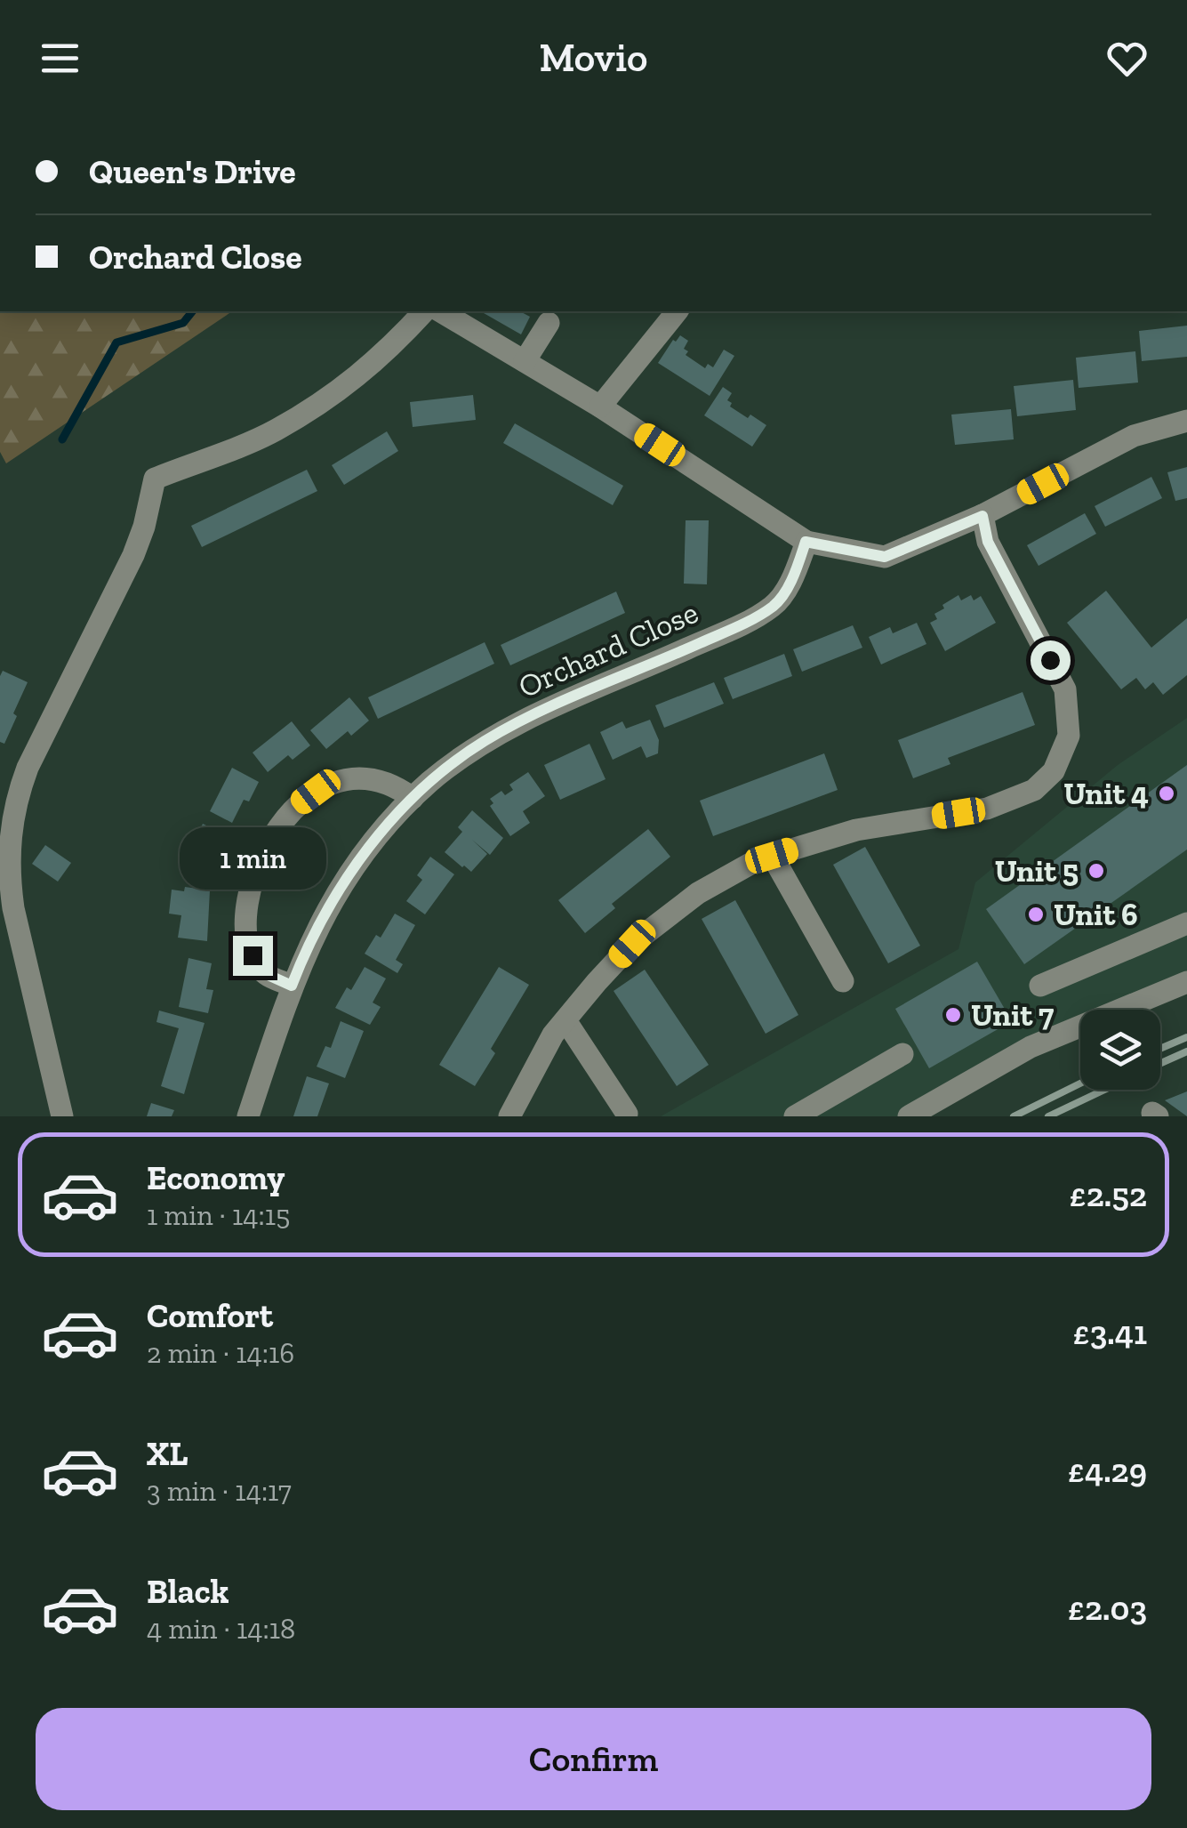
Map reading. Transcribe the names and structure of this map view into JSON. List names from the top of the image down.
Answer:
{
  "streets": {
    "street": ["Orchard Close"]
  },
  "places": [
    "Unit 4",
    "Unit 5",
    "Unit 6",
    "Unit 7"
  ],
  "page": {
    "header": "Movio",
    "banner": ["Queen's Drive", "Orchard Close"],
    "bubble": "1 min",
    "list": [
      {
        "name": "Economy",
        "note": "1 min · 14:15",
        "value": "£2.52"
      },
      {
        "name": "Comfort",
        "note": "2 min · 14:16",
        "value": "£3.41"
      },
      {
        "name": "XL",
        "note": "3 min · 14:17",
        "value": "£4.29"
      },
      {
        "name": "Black",
        "note": "4 min · 14:18",
        "value": "£2.03"
      }
    ],
    "buttons": "Confirm"
  }
}
